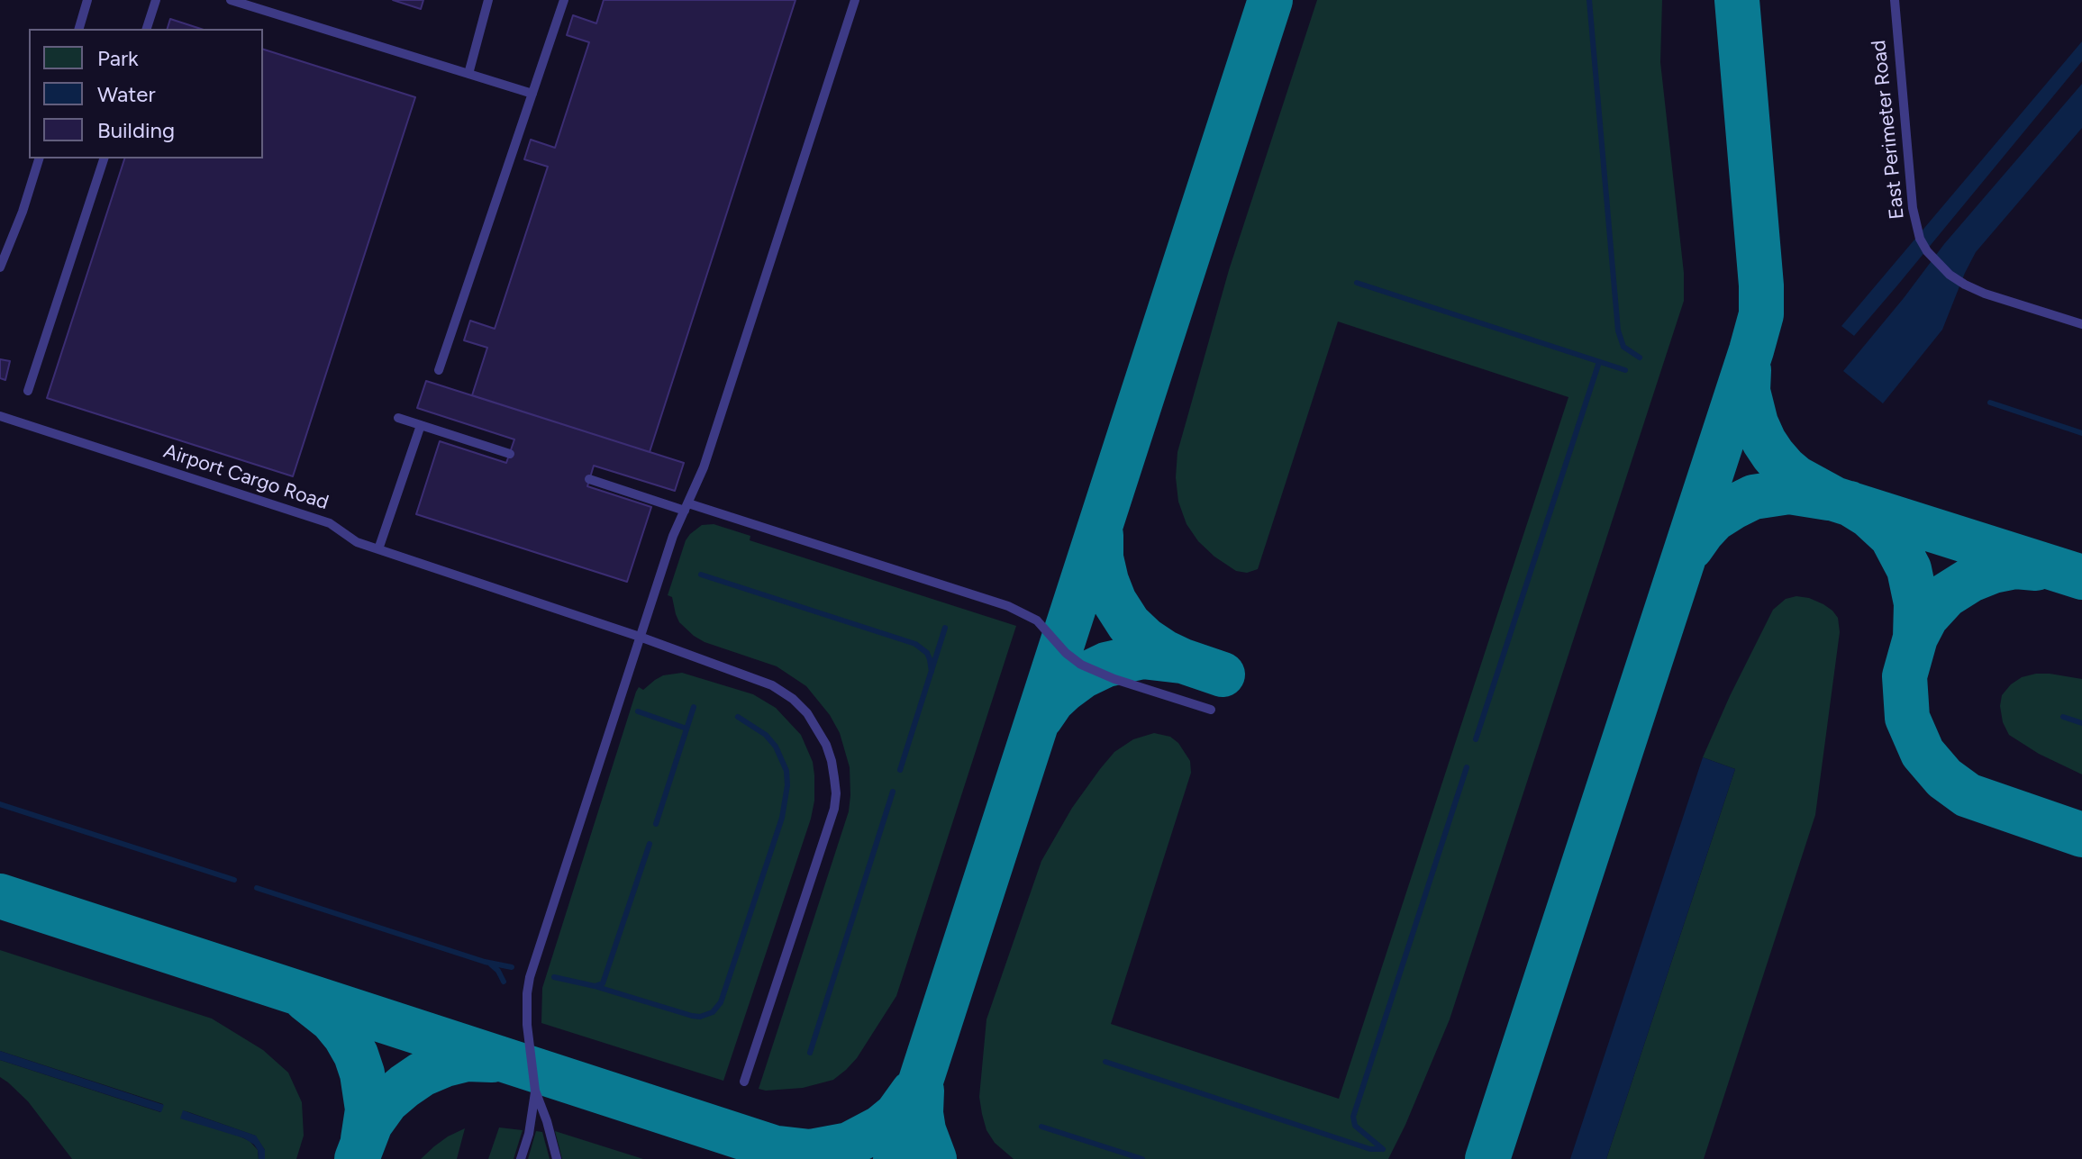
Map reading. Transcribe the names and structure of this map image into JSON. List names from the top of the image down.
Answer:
{
  "streets": {
    "lane": ["East Perimeter Road", "Airport Cargo Road"]
  },
  "legend": ["Park", "Water", "Building"]
}
